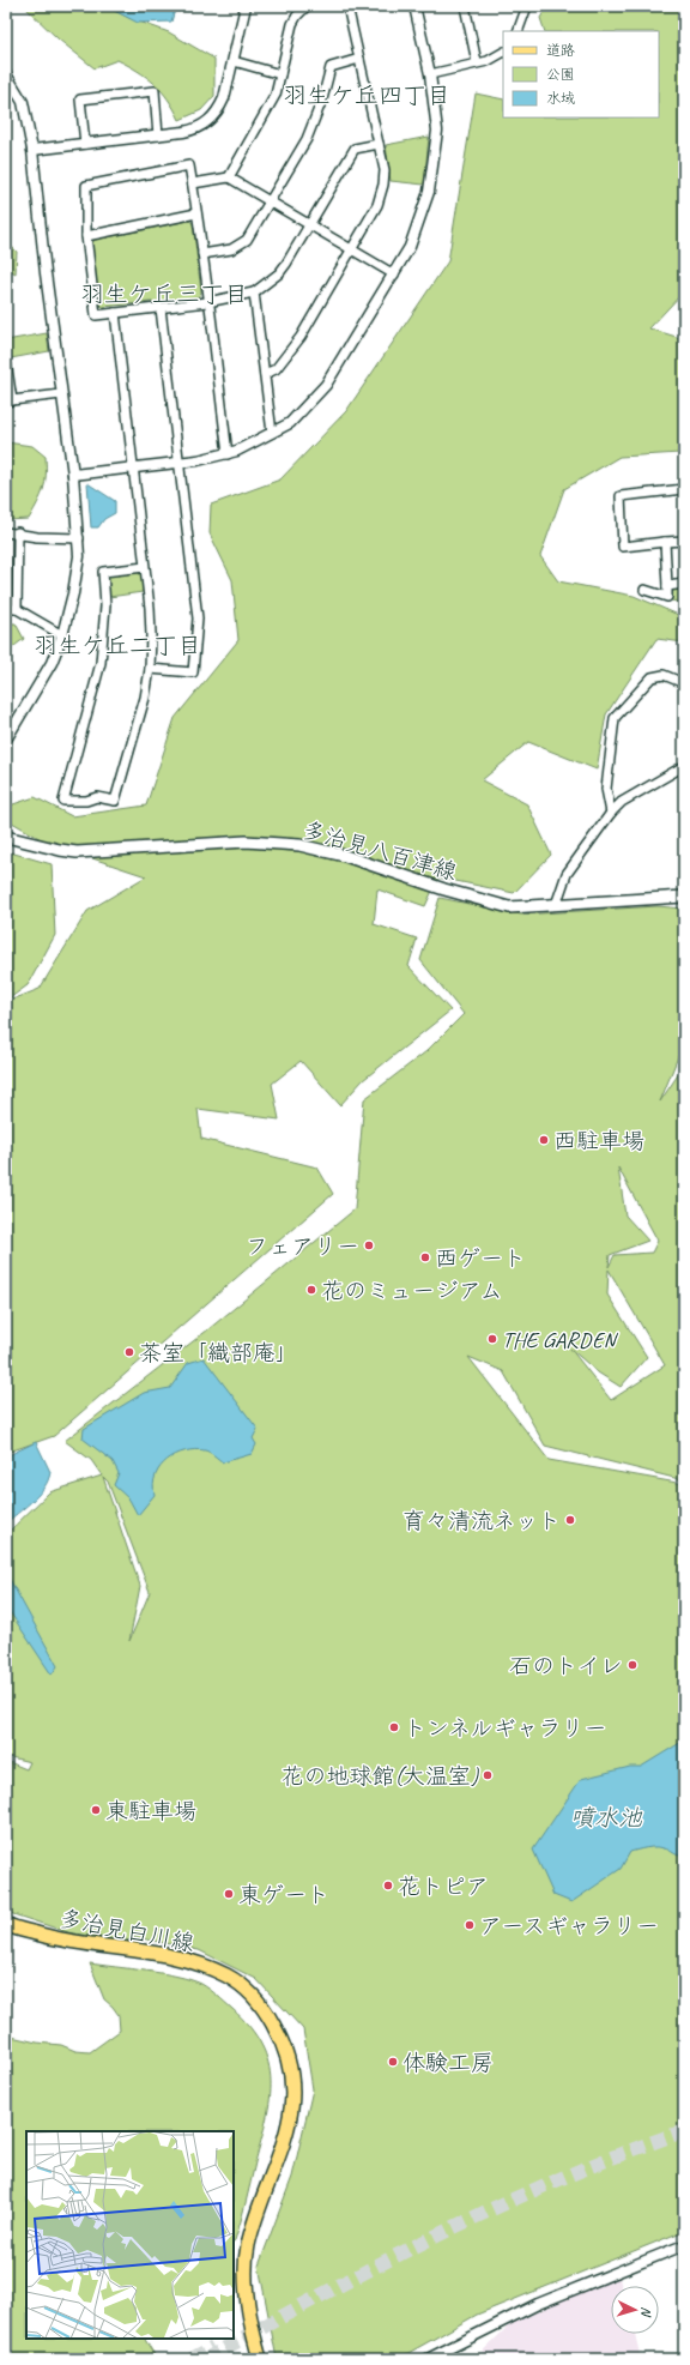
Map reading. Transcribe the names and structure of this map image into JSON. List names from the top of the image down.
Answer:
{
  "streets": {
    "main road": ["多治見八百津線", "多治見白川線"]
  },
  "districts": ["羽生ケ丘四丁目", "羽生ケ丘三丁目", "羽生ケ丘二丁目"],
  "water": ["噴水池"],
  "places": [
    "西駐車場",
    "フェアリー",
    "西ゲート",
    "花のミュージアム",
    "THE GARDEN",
    "茶室「織部庵」",
    "育々清流ネット",
    "石のトイレ",
    "トンネルギャラリー",
    "花の地球館(大温室)",
    "東駐車場",
    "花トピア",
    "東ゲート",
    "アースギャラリー",
    "体験工房"
  ],
  "legend": ["道路", "公園", "水域"],
  "north": "right"
}
